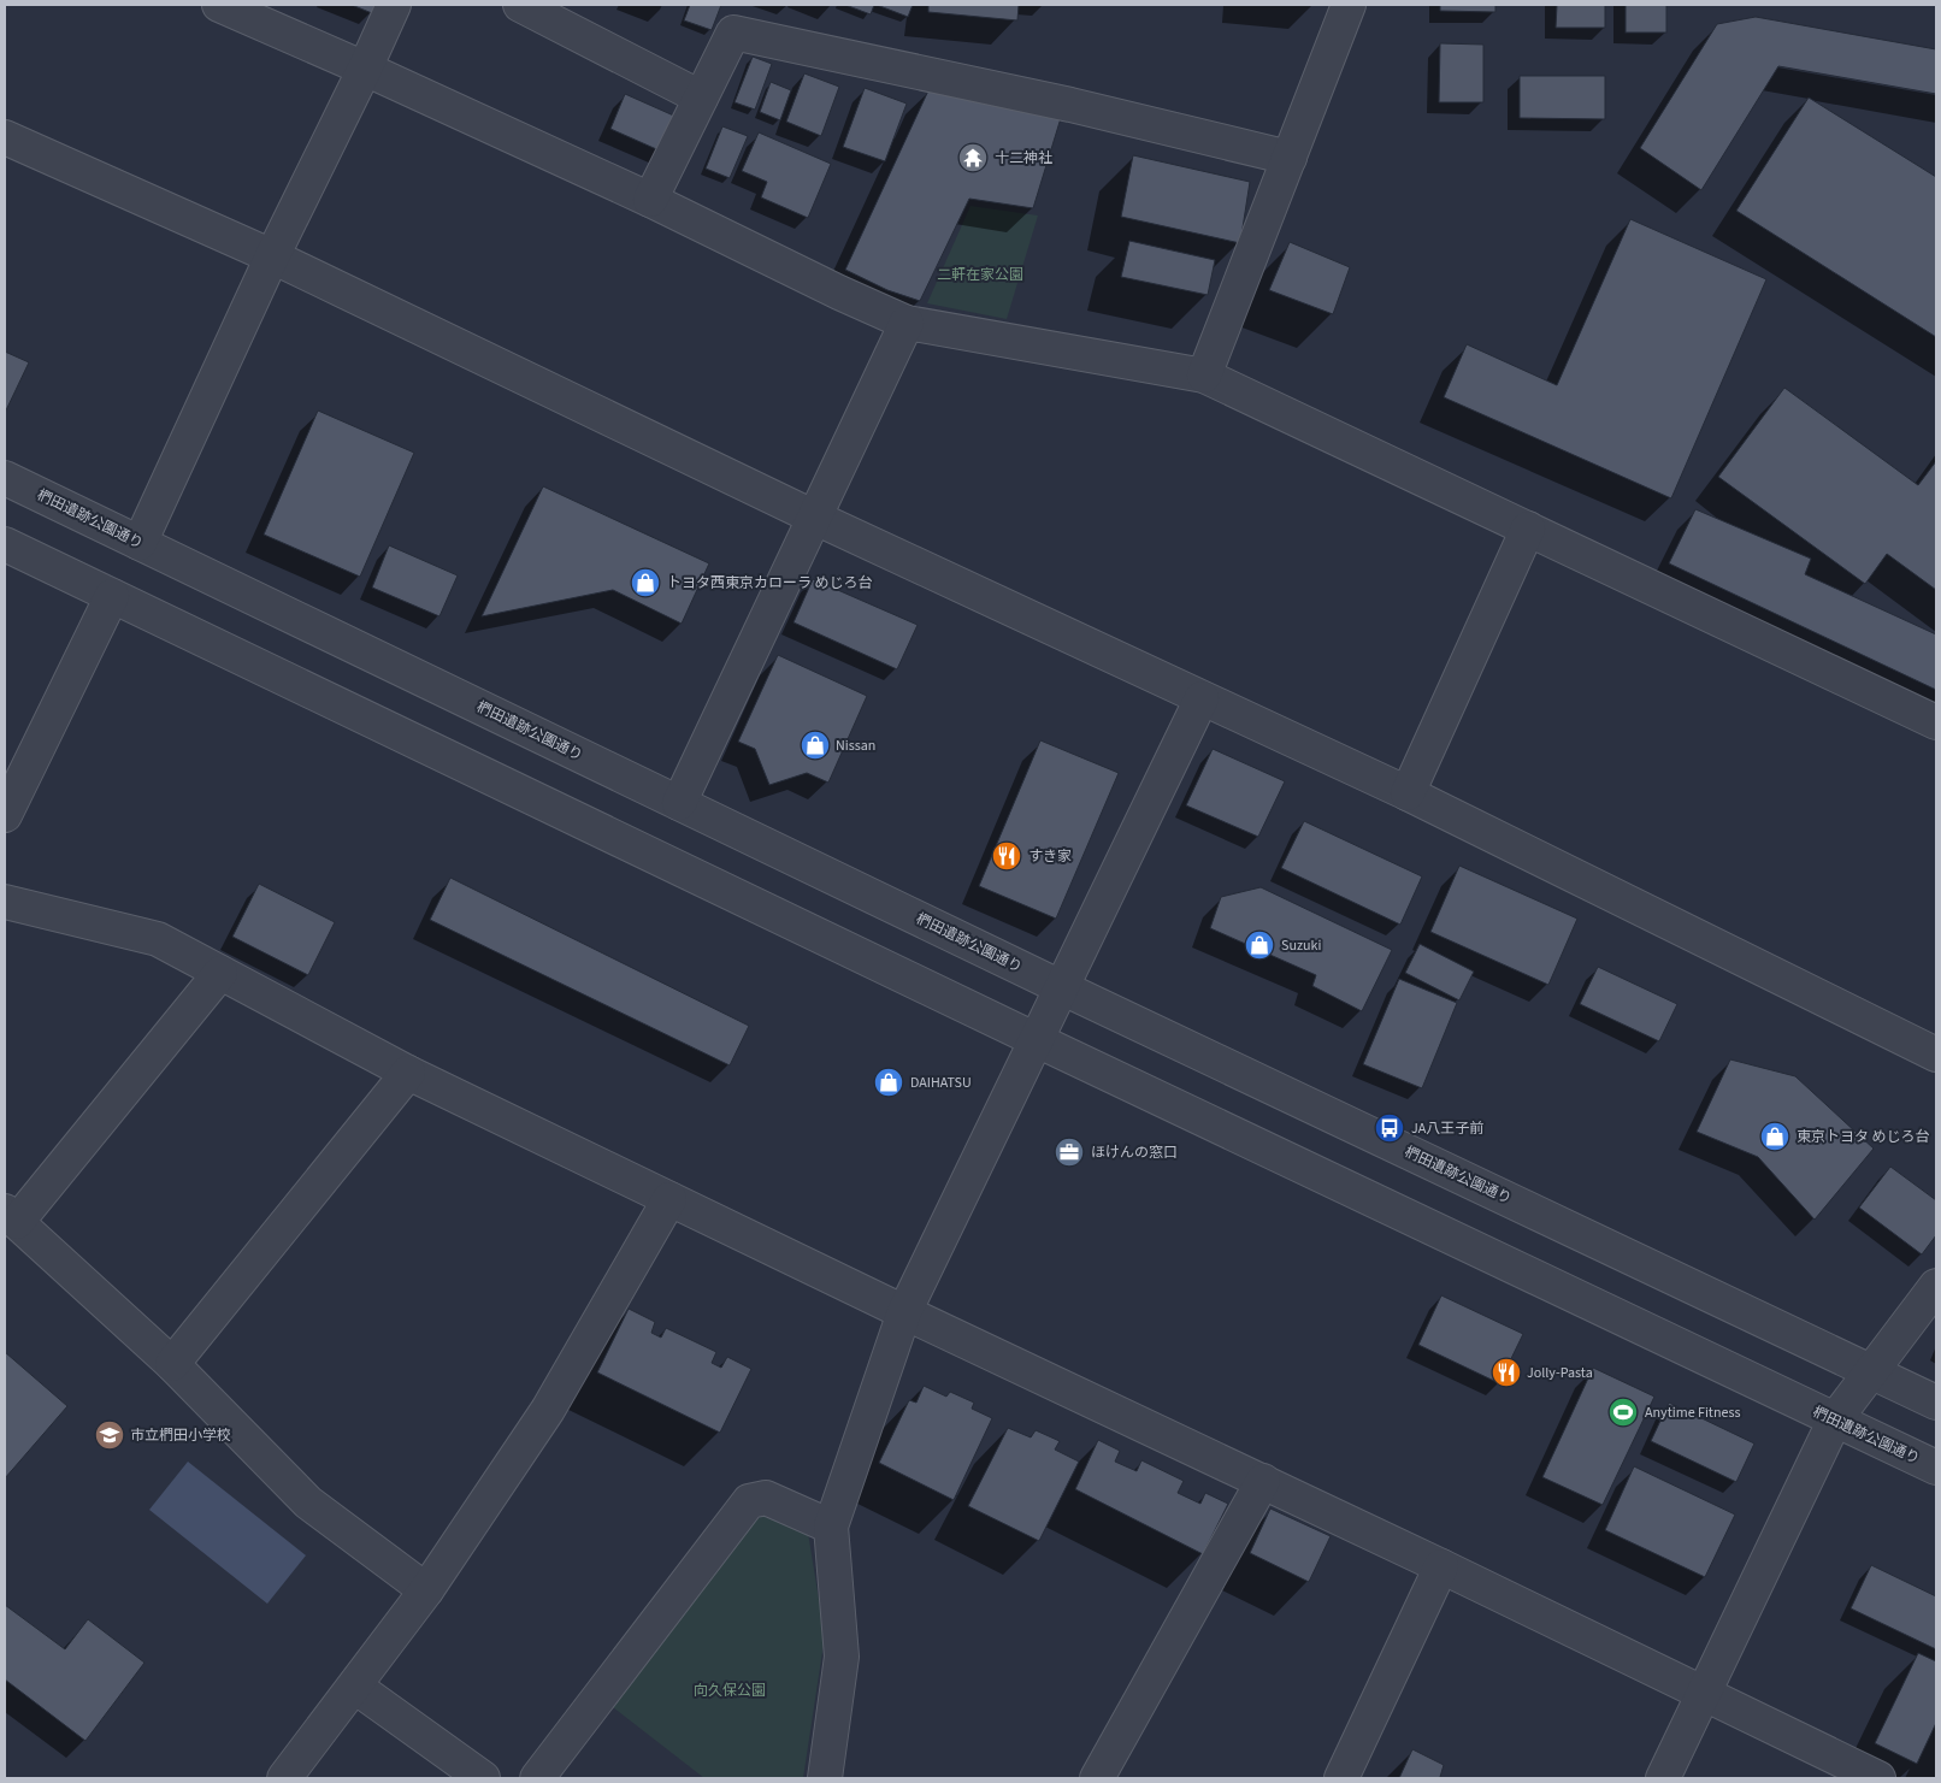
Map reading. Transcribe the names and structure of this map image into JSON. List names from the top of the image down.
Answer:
{
  "streets": {
    "street": ["椚田遺跡公園通り"]
  },
  "parks": ["二軒在家公園", "向久保公園"],
  "places": {
    "temple": ["十二神社"],
    "shop": [
      "トヨタ西東京カローラ めじろ台",
      "Nissan",
      "Suzuki",
      "DAIHATSU",
      "東京トヨタ めじろ台"
    ],
    "restaurant": ["すき家", "Jolly-Pasta"],
    "bus stop": ["JA八王子前"],
    "office": ["ほけんの窓口"],
    "sports": ["Anytime Fitness"],
    "school or university": ["市立椚田小学校"]
  }
}
